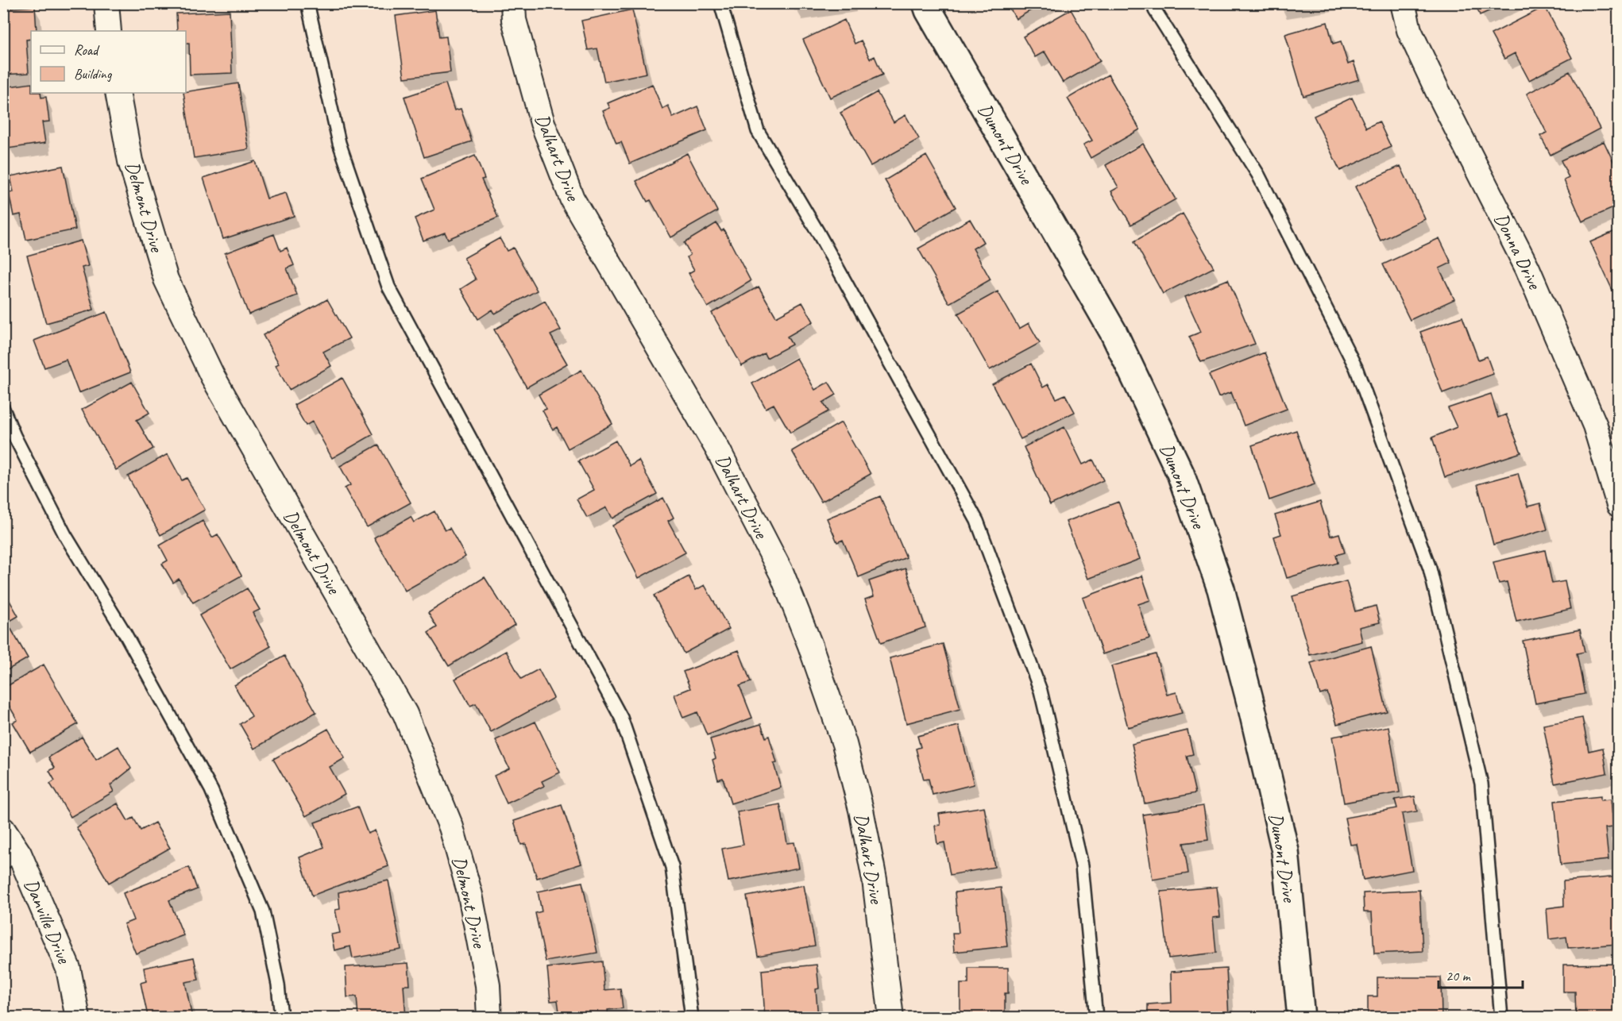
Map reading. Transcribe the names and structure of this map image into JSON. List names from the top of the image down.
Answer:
{
  "streets": {
    "street": [
      "Dumont Drive",
      "Dalhart Drive",
      "Delmont Drive",
      "Donna Drive",
      "Danville Drive"
    ]
  },
  "legend": ["Road", "Building"],
  "scale_bar": "20 m"
}
